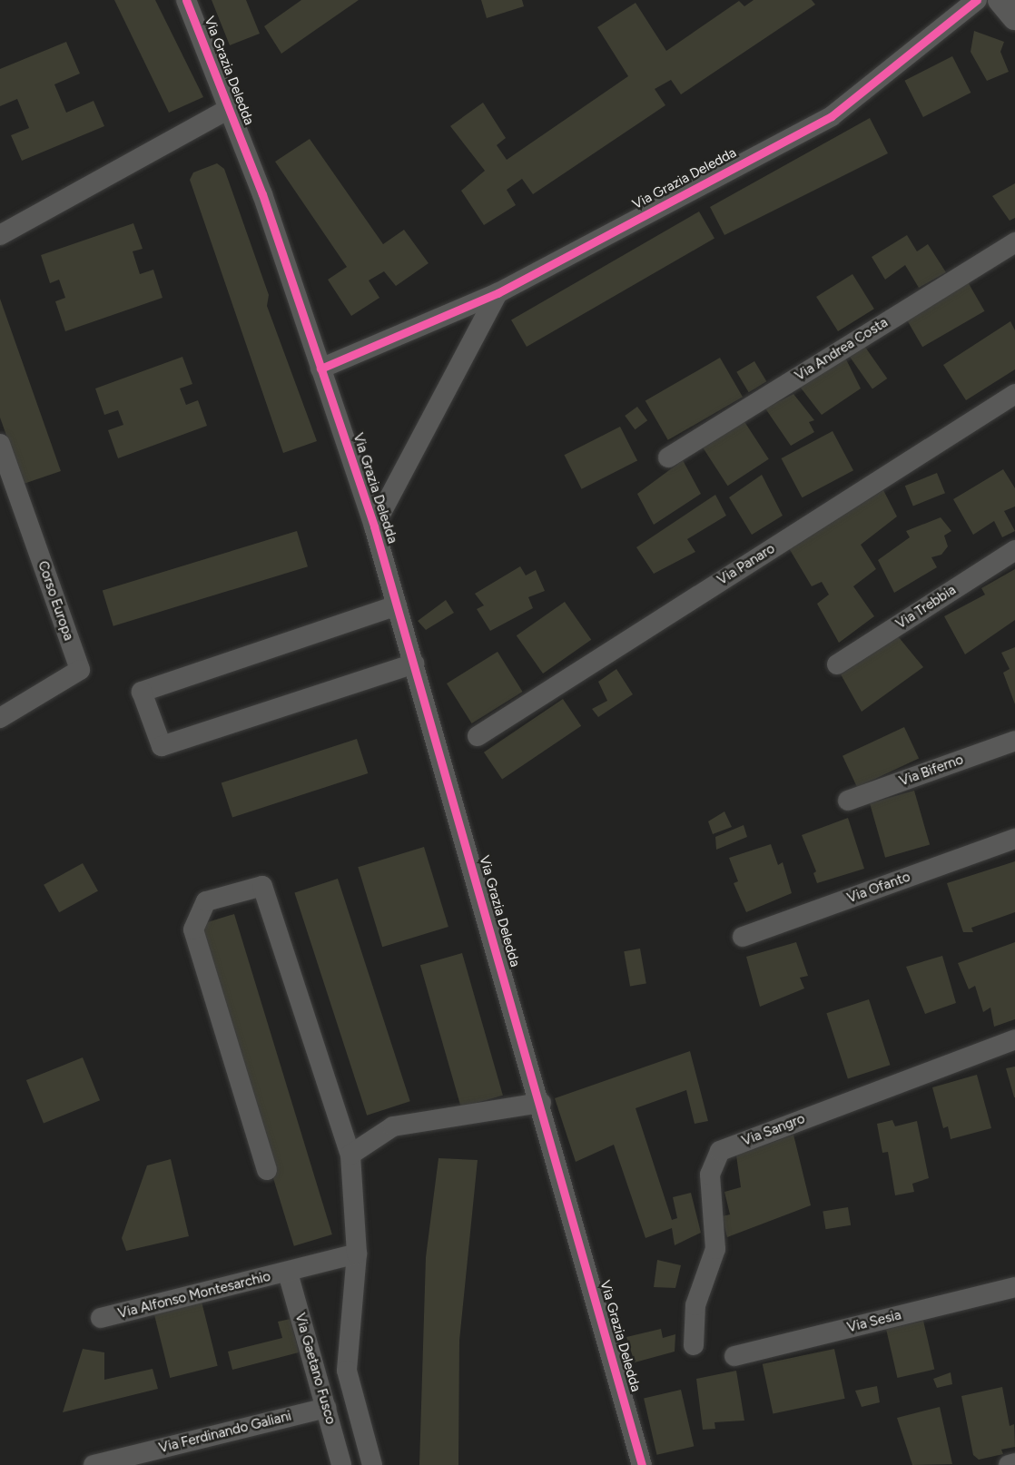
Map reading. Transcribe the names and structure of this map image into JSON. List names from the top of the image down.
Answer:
{
  "streets": {
    "street": [
      "Via Grazia Deledda",
      "Via Andrea Costa",
      "Via Panaro",
      "Corso Europa",
      "Via Trebbia",
      "Via Biferno",
      "Via Ofanto",
      "Via Sangro",
      "Via Alfonso Montesarchio",
      "Via Sesia",
      "Via Gaetano Fusco",
      "Via Ferdinando Galiani"
    ]
  },
  "crossings": [
    ["Via Alfonso Montesarchio", "Via Gaetano Fusco"],
    ["Via Gaetano Fusco", "Via Ferdinando Galiani"]
  ]
}
